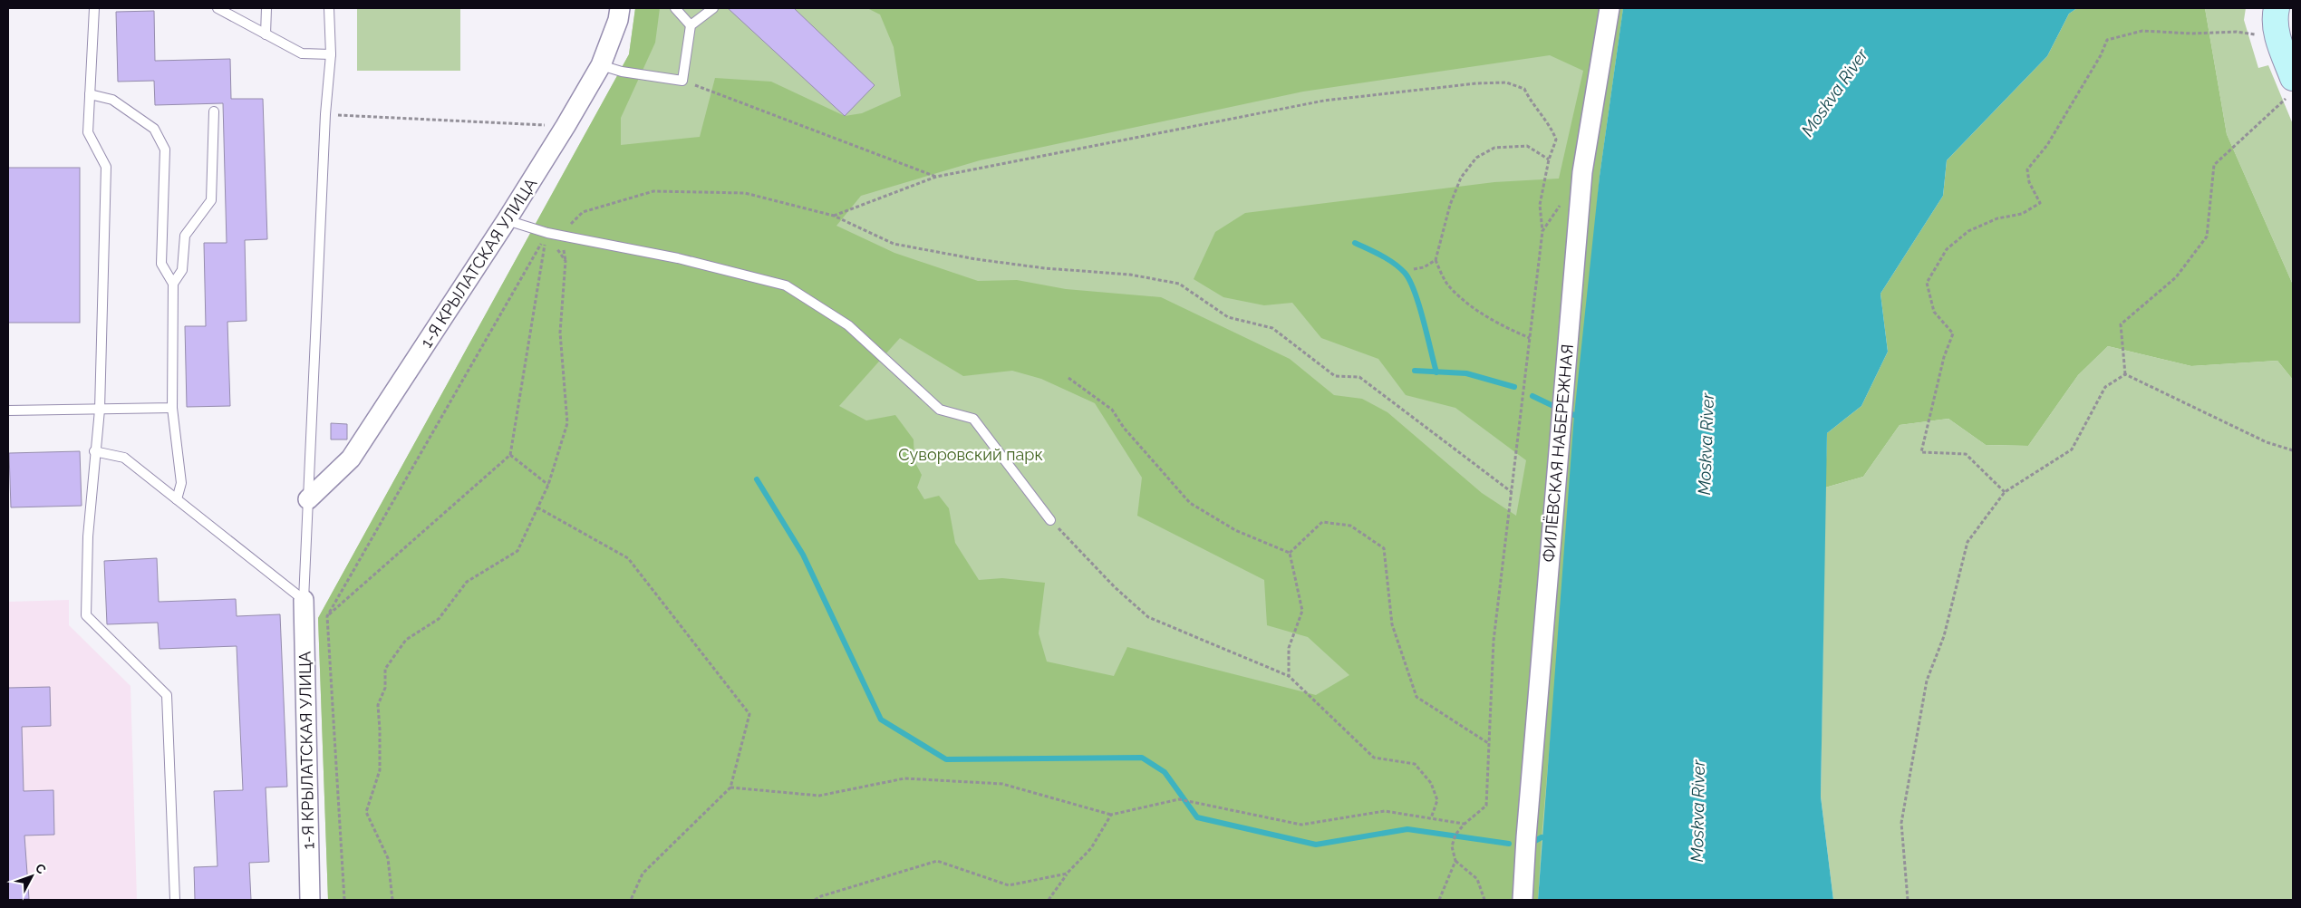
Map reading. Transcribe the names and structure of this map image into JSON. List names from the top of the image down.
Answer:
{
  "streets": {
    "street": ["1-Я КРЫЛАТСКАЯ УЛИЦА", "ФИЛЁВСКАЯ НАБЕРЕЖНАЯ"]
  },
  "water": ["Moskva River"],
  "parks": ["Суворовский парк"],
  "north": "top right"
}
